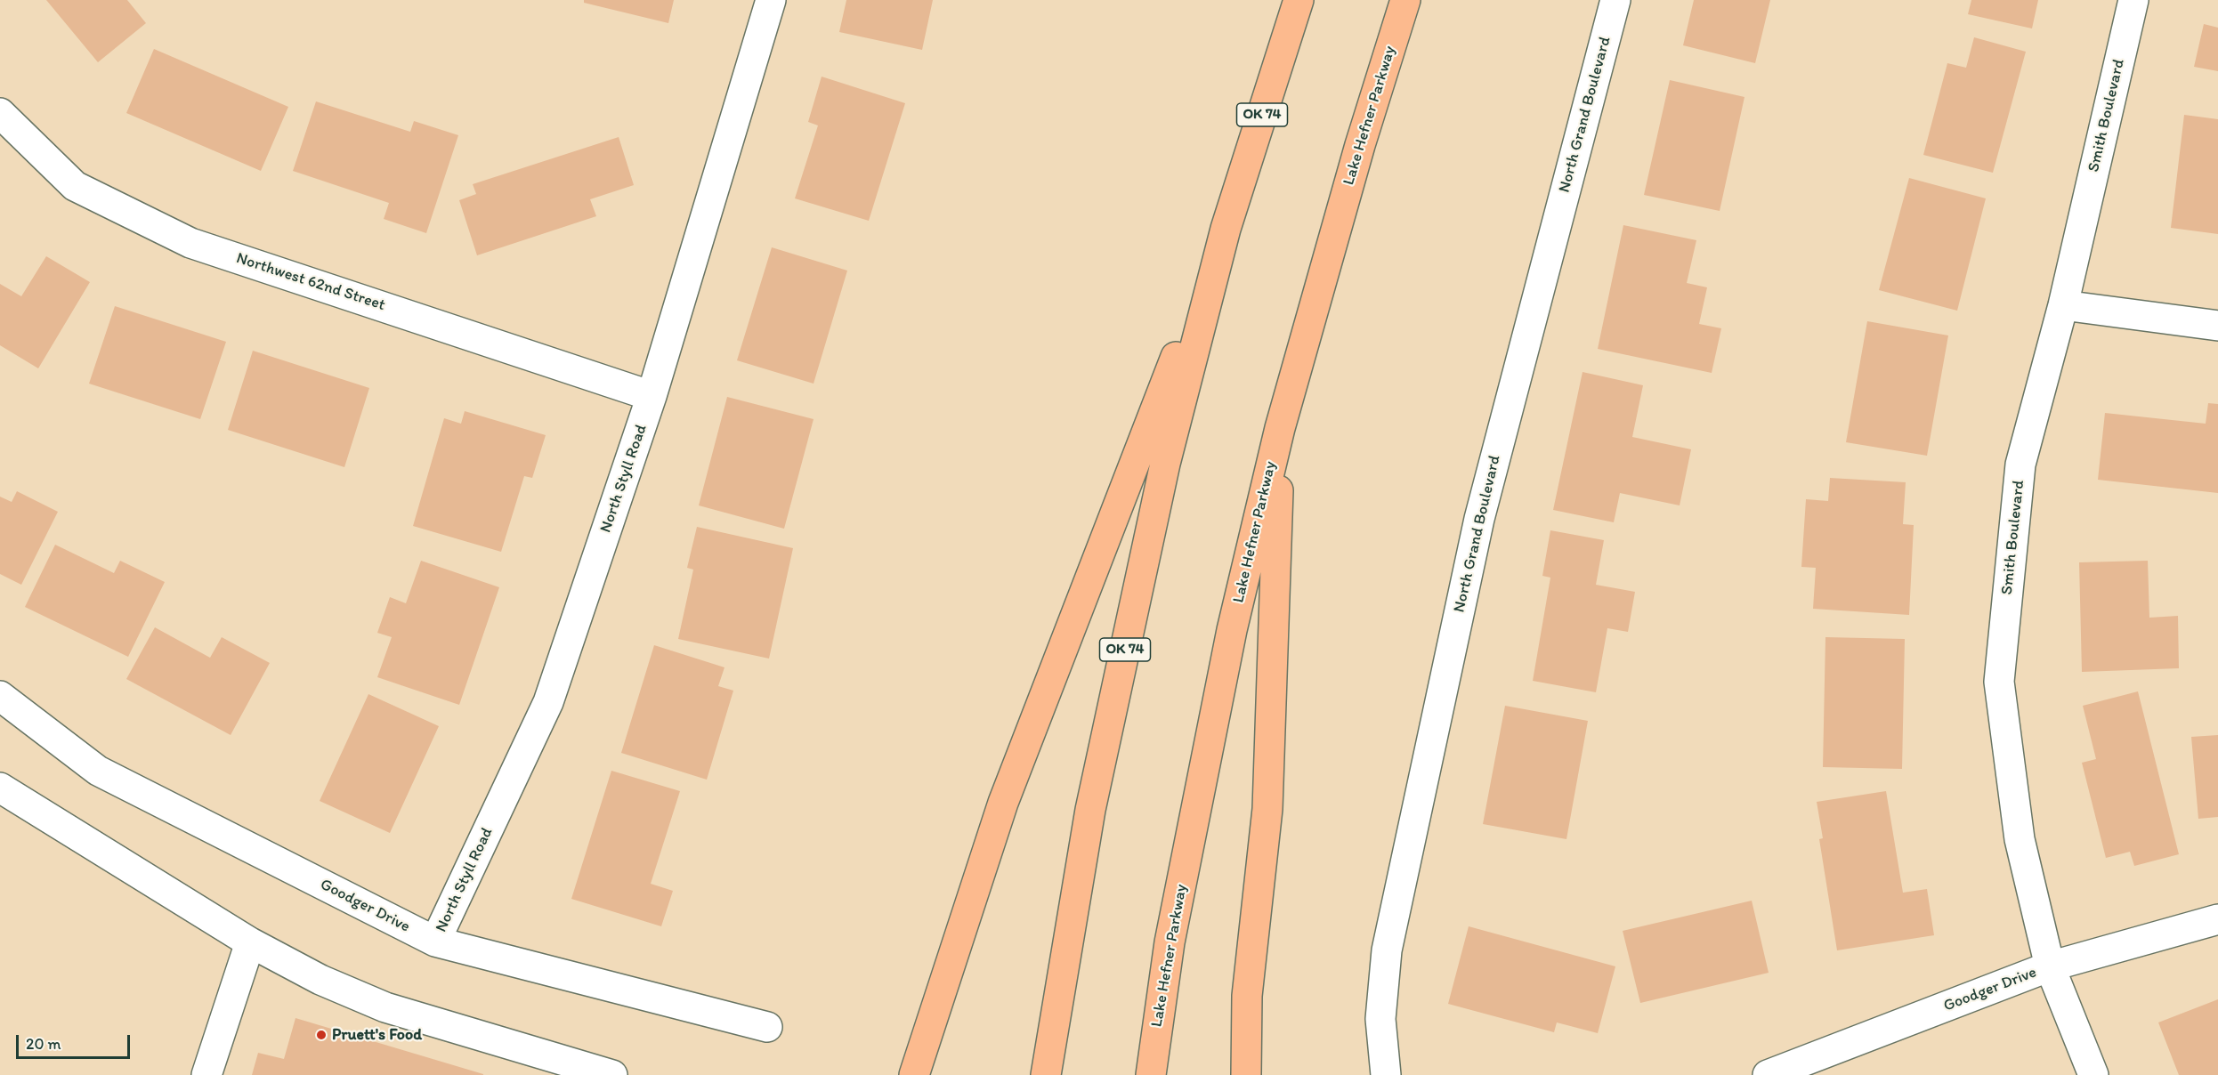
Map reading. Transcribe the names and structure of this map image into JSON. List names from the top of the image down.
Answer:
{
  "streets": {
    "highway": ["OK 74", "Lake Hefner Parkway"],
    "street": [
      "North Grand Boulevard",
      "Smith Boulevard",
      "Northwest 62nd Street",
      "North Styll Road",
      "Goodger Drive"
    ]
  },
  "crossings": [
    ["Smith Boulevard", "Goodger Drive"],
    ["Northwest 62nd Street", "North Styll Road"],
    ["North Styll Road", "Goodger Drive"]
  ],
  "places": ["Pruett's Food"],
  "scale_bar": "20 m"
}
